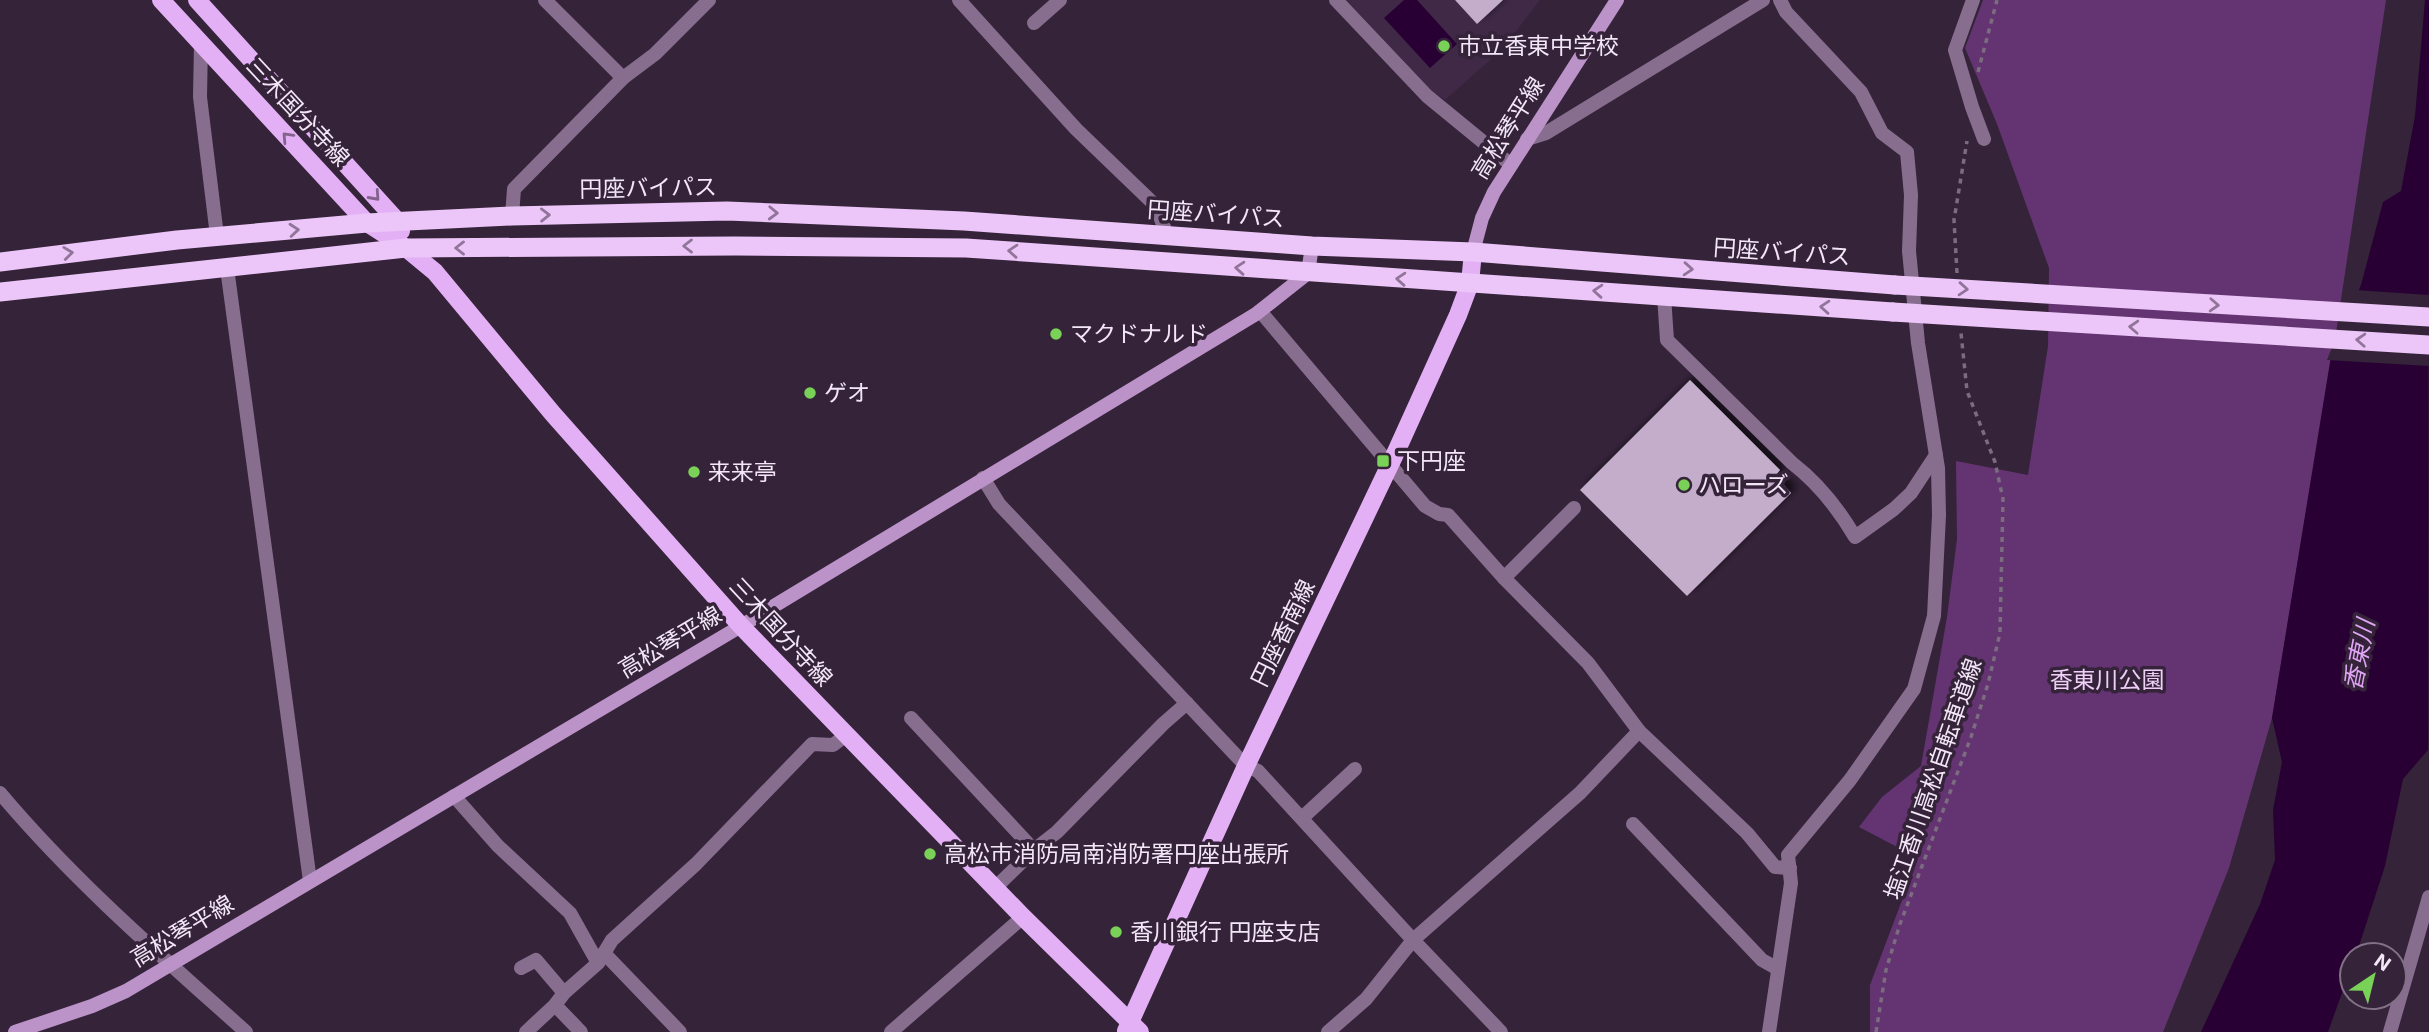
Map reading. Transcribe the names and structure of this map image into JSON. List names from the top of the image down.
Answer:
{
  "streets": {
    "highway": ["円座バイパス"],
    "main road": ["三木国分寺線", "高松琴平線", "円座香南線"],
    "path": ["塩江香川高松自転車道線"]
  },
  "crossings": [
    ["三木国分寺線", "高松琴平線"],
    ["三木国分寺線", "円座バイパス"],
    ["三木国分寺線", "円座香南線"],
    ["高松琴平線", "円座バイパス"],
    ["高松琴平線", "円座香南線"],
    ["円座バイパス", "円座香南線"]
  ],
  "water": ["香東川"],
  "parks": ["香東川公園"],
  "places": {
    "other": [
      "市立香東中学校",
      "マクドナルド",
      "ゲオ",
      "来来亭",
      "ハローズ",
      "高松市消防局南消防署円座出張所",
      "香川銀行 円座支店"
    ],
    "transit": ["下円座"]
  },
  "north": "top right"
}
